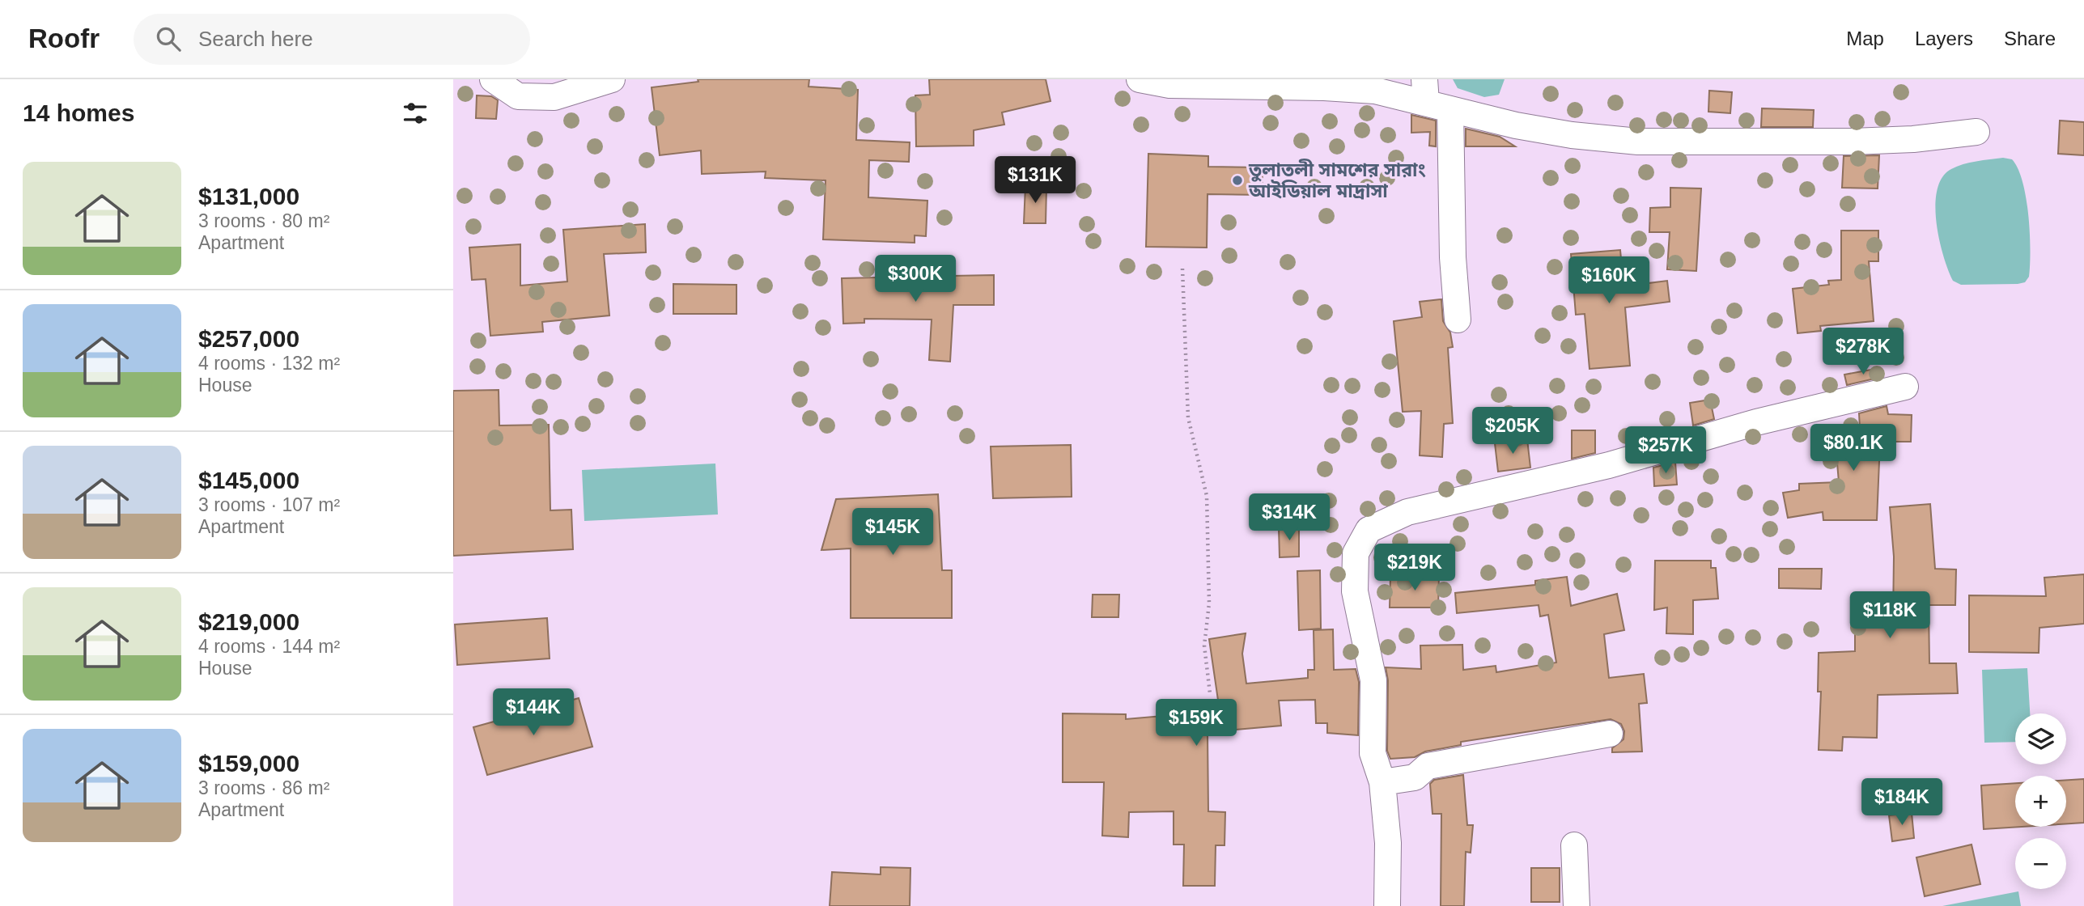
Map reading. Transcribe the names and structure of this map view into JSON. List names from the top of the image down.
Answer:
{
  "places": ["তুলাতলী সামশের সারাং আইডিয়াল মাদ্রাসা"],
  "page": {
    "header": "Roofr",
    "search": "Search here",
    "nav": ["Map", "Layers", "Share"],
    "heading": "14 homes",
    "list": [
      {
        "name": "$131,000",
        "note": "3 rooms · 80 m² · Apartment"
      },
      {
        "name": "$257,000",
        "note": "4 rooms · 132 m² · House"
      },
      {
        "name": "$145,000",
        "note": "3 rooms · 107 m² · Apartment"
      },
      {
        "name": "$219,000",
        "note": "4 rooms · 144 m² · House"
      },
      {
        "name": "$159,000",
        "note": "3 rooms · 86 m² · Apartment"
      }
    ],
    "price": [
      "$131K",
      "$300K",
      "$160K",
      "$278K",
      "$205K",
      "$80.1K",
      "$257K",
      "$314K",
      "$145K",
      "$219K",
      "$118K",
      "$144K",
      "$159K",
      "$184K"
    ],
    "map_buttons": ["+", "−"]
  }
}
